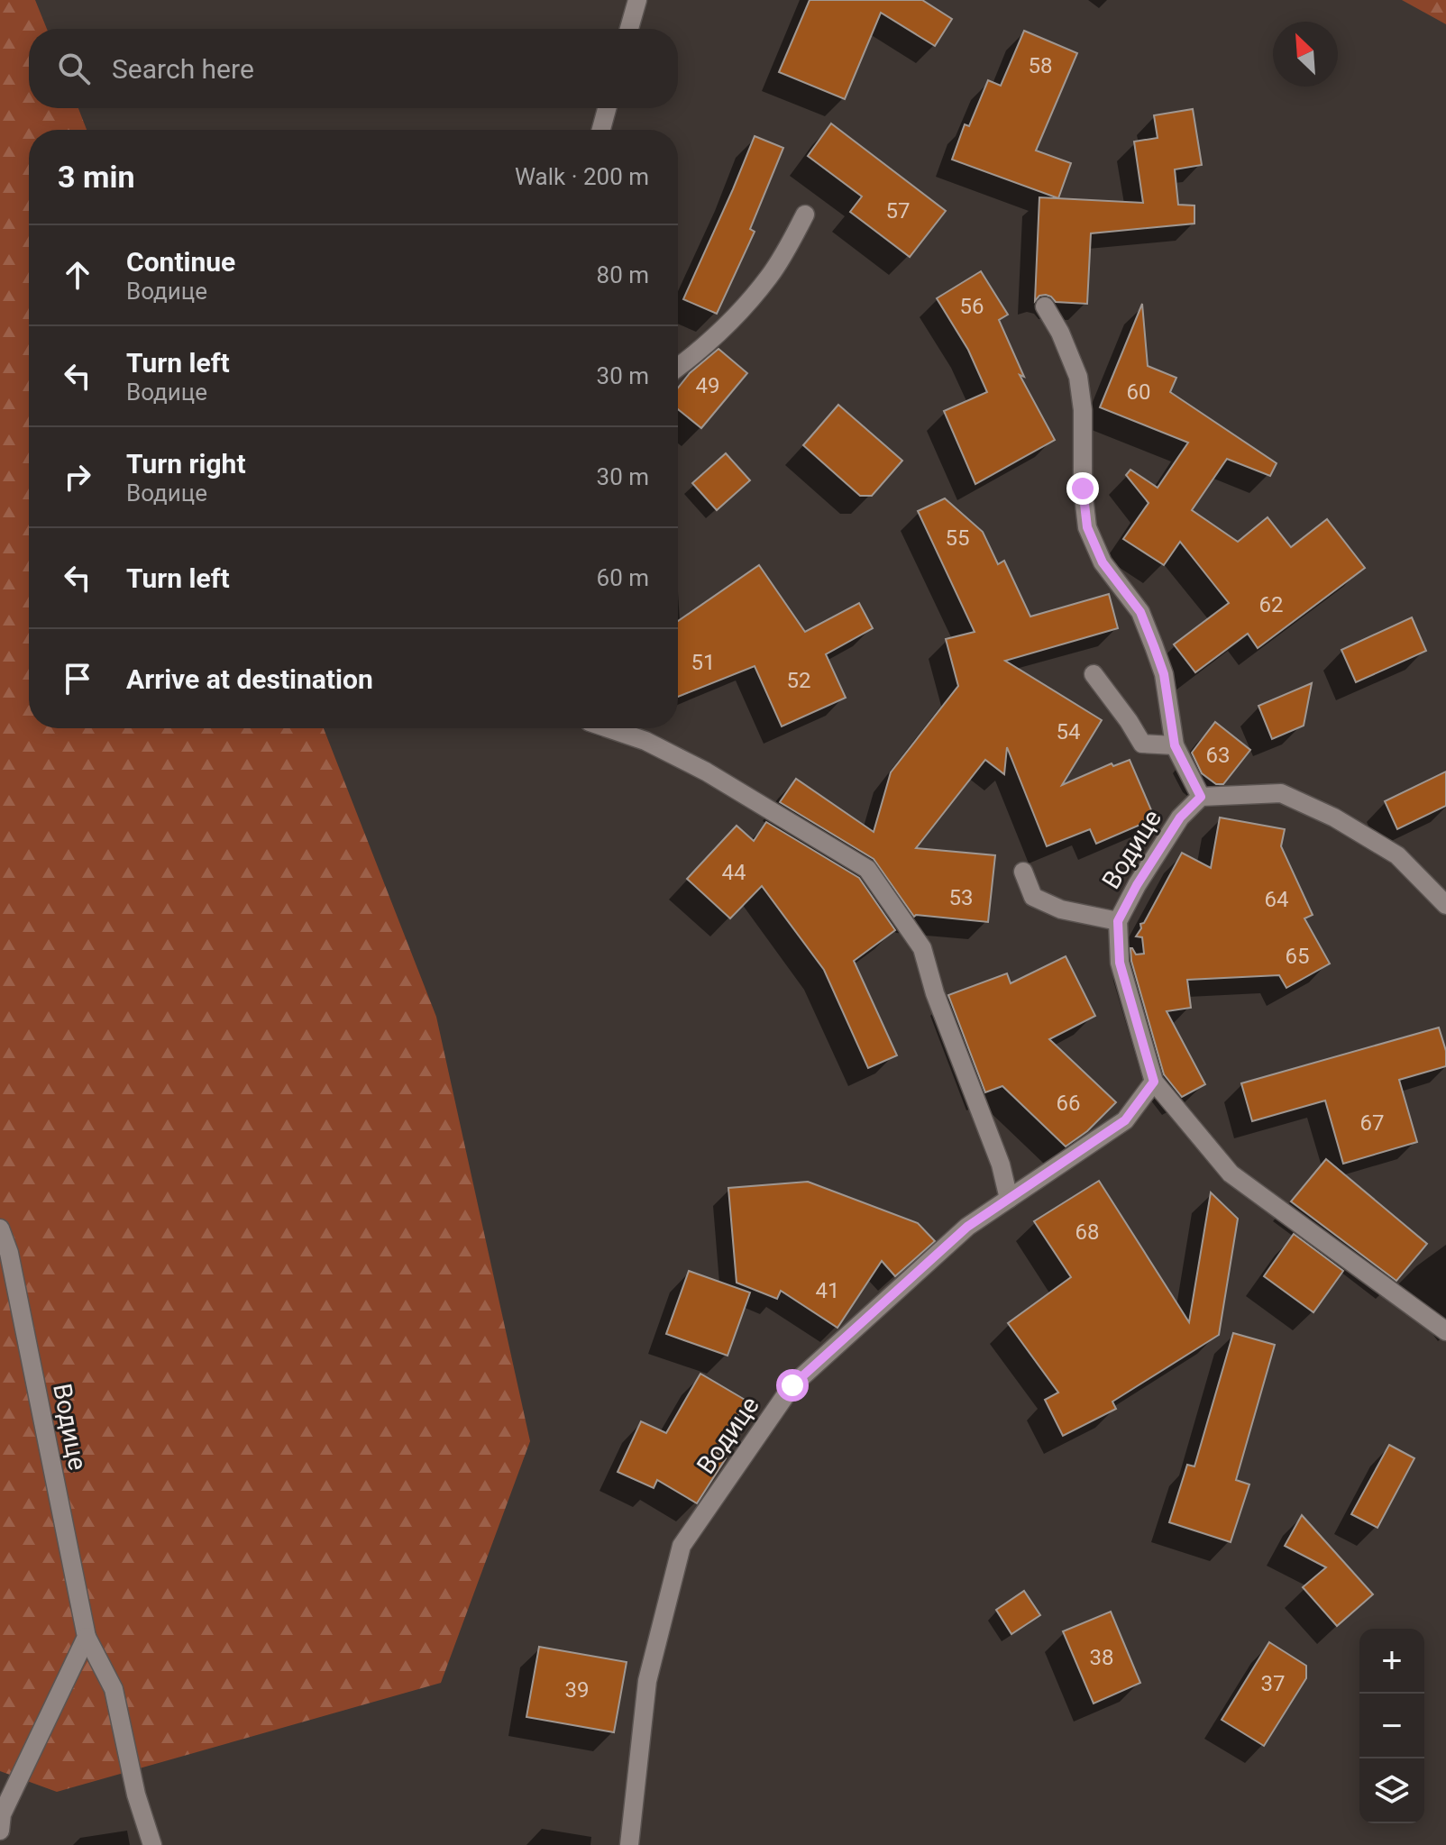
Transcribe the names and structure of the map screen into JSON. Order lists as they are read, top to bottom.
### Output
{
  "streets": {
    "street": ["Водице"]
  },
  "house_numbers": [
    "58",
    "57",
    "56",
    "49",
    "60",
    "55",
    "62",
    "51",
    "52",
    "54",
    "63",
    "44",
    "53",
    "64",
    "65",
    "66",
    "67",
    "68",
    "41",
    "38",
    "37",
    "39"
  ],
  "north": "top left",
  "page": {
    "search": "Search here",
    "heading": ["3 min", "Walk · 200 m"],
    "list": [
      ["Continue", "Водице", "80 m"],
      ["Turn left", "Водице", "30 m"],
      ["Turn right", "Водице", "30 m"],
      ["Turn left", "60 m"],
      "Arrive at destination"
    ],
    "map_buttons": ["+", "−"]
  }
}
